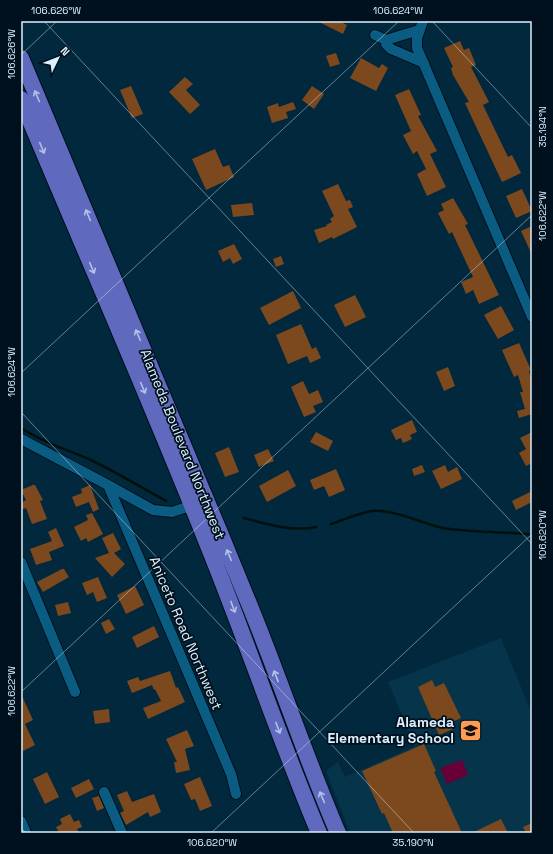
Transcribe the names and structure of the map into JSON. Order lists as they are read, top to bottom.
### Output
{
  "streets": {
    "main road": ["Alameda Boulevard Northwest"],
    "street": ["Aniceto Road Northwest"]
  },
  "places": {
    "school or university": ["Alameda Elementary School"]
  },
  "north": "top right",
  "coordinates": [
    "106.626°W",
    "106.624°W",
    "35.194°N",
    "106.622°W",
    "106.620°W",
    "35.190°N"
  ]
}
